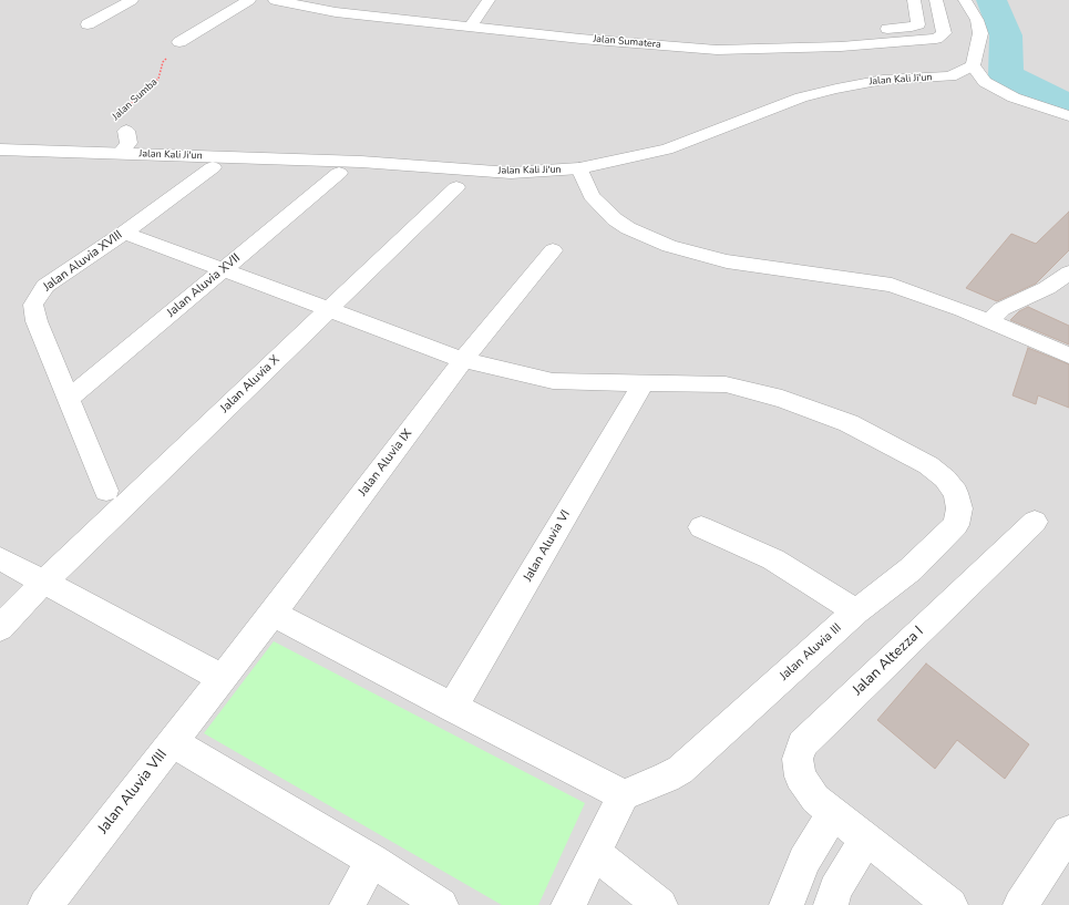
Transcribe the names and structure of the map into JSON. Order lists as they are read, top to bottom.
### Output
{
  "streets": {
    "street": [
      "Jalan Sumatera",
      "Jalan Kali Ji'un",
      "Jalan Aluvia XVIII",
      "Jalan Aluvia XVII",
      "Jalan Aluvia X",
      "Jalan Aluvia IX",
      "Jalan Aluvia VI",
      "Jalan Aluvia III",
      "Jalan Altezza I",
      "Jalan Aluvia VIII"
    ],
    "path": ["Jalan Sumba"]
  },
  "crossings": [
    ["Jalan Aluvia XVIII", "Jalan Aluvia XVII"],
    ["Jalan Aluvia XVIII", "Jalan Aluvia III"],
    ["Jalan Aluvia XVII", "Jalan Aluvia III"],
    ["Jalan Aluvia X", "Jalan Aluvia III"],
    ["Jalan Aluvia IX", "Jalan Aluvia III"],
    ["Jalan Aluvia IX", "Jalan Aluvia VIII"],
    ["Jalan Aluvia VI", "Jalan Aluvia III"]
  ]
}
